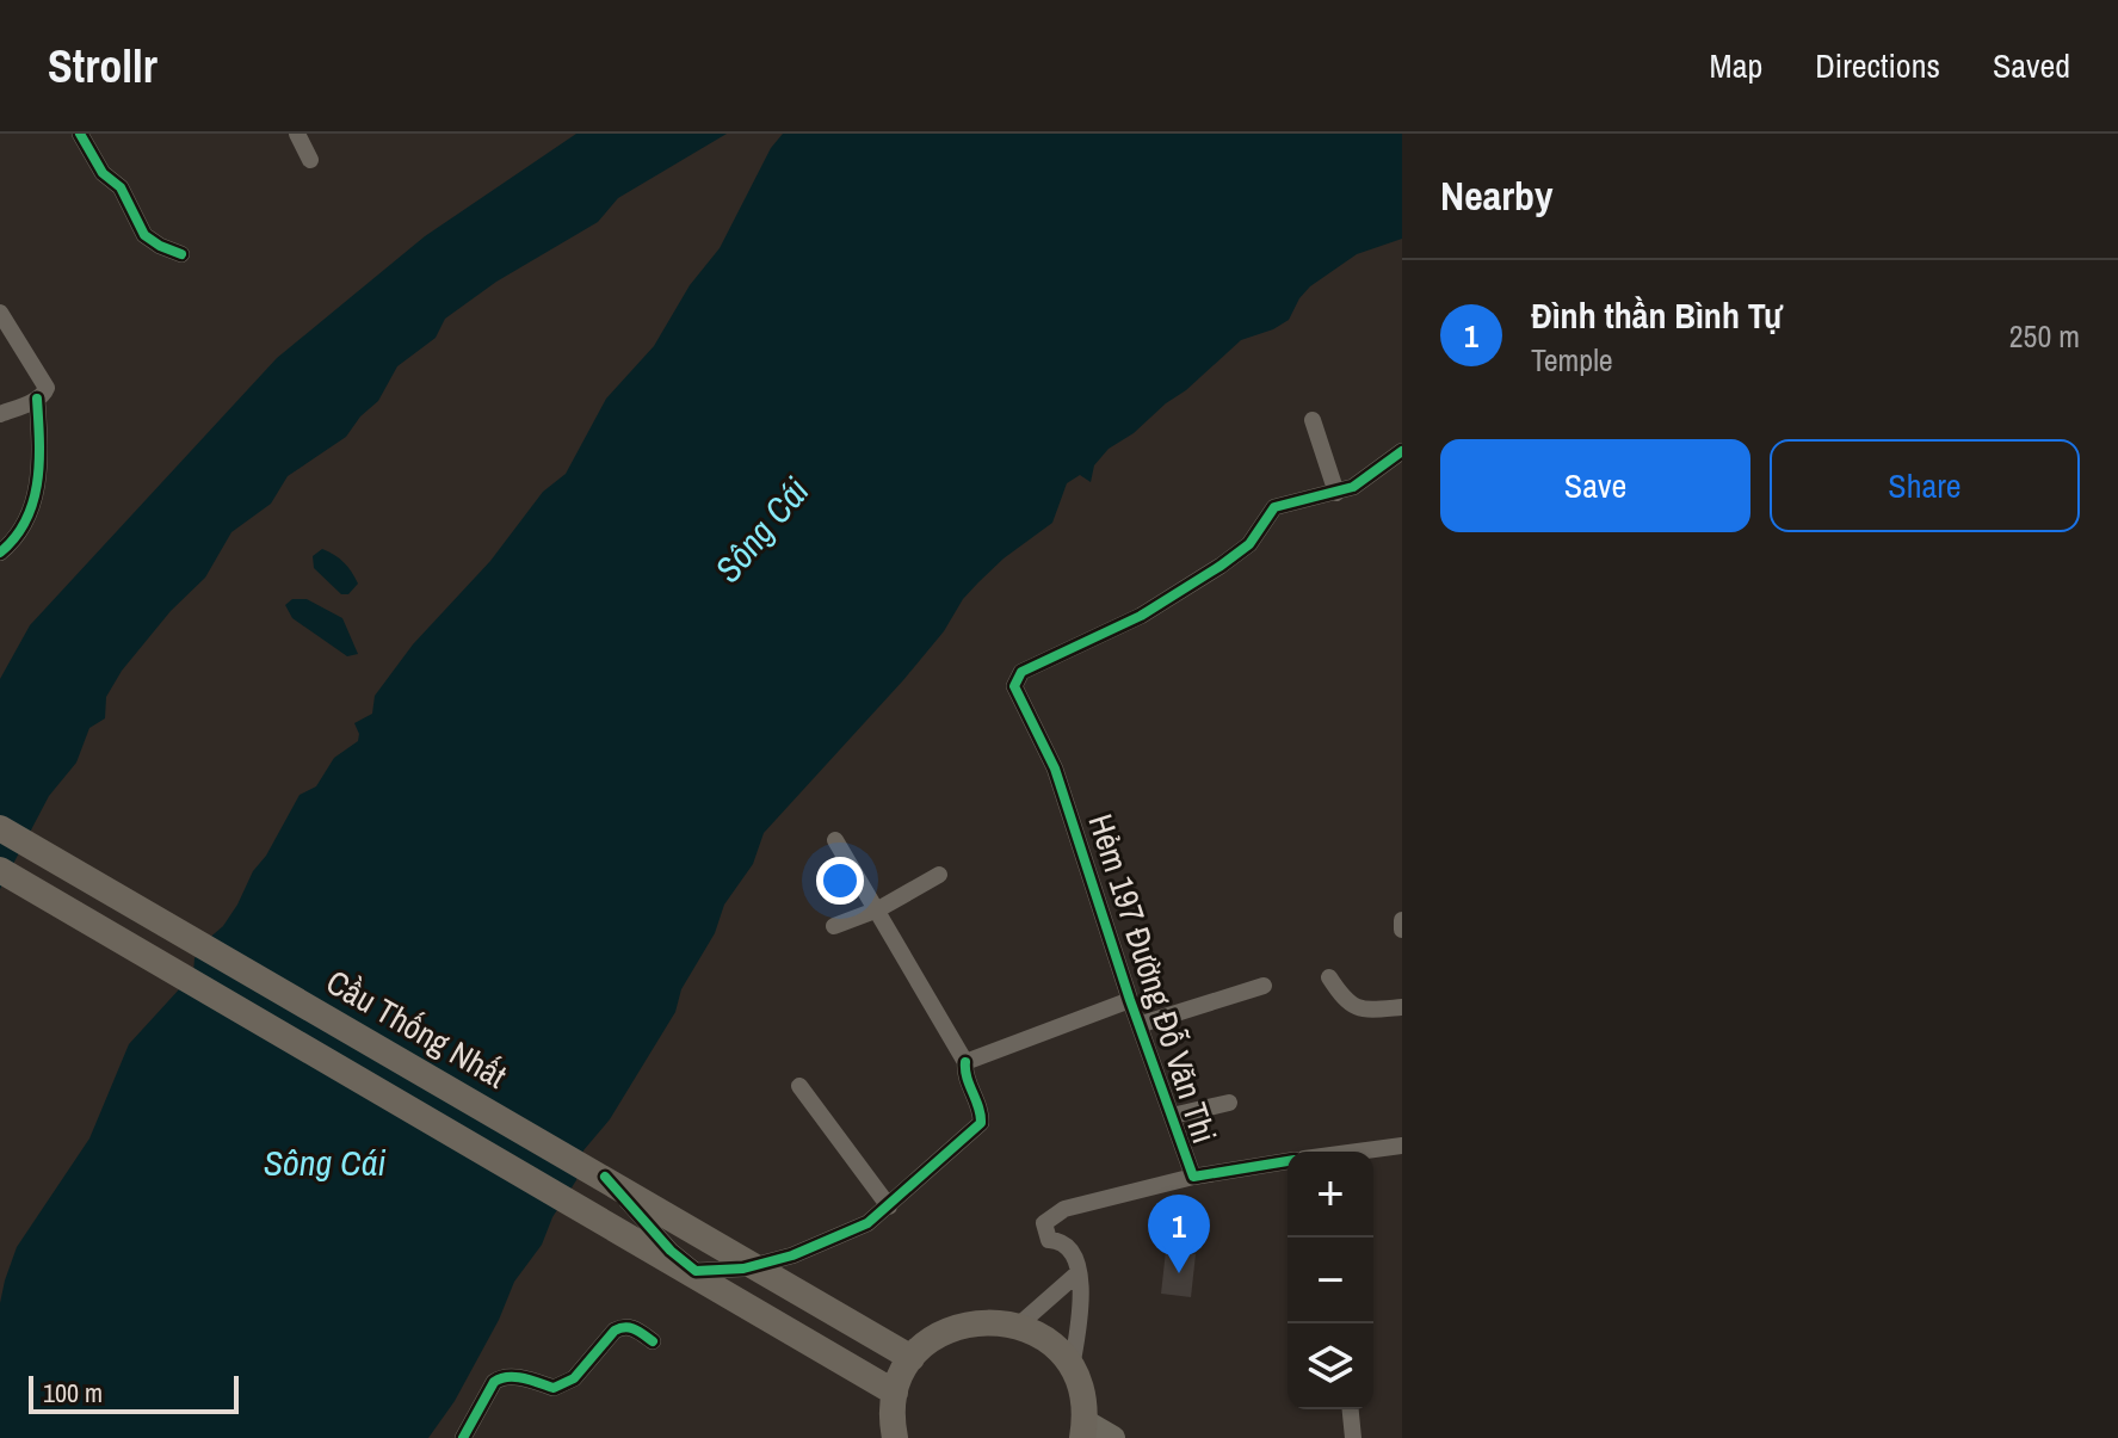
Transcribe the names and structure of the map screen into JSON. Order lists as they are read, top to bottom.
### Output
{
  "streets": {
    "main road": ["Cầu Thống Nhất"],
    "street": ["Hẻm 197 Đường Đỗ Văn Thi"]
  },
  "water": ["Sông Cái"],
  "scale_bar": "100 m",
  "page": {
    "header": "Strollr",
    "nav": ["Map", "Directions", "Saved"],
    "heading": "Nearby",
    "list": [
      {
        "mark": "1",
        "name": "Đình thần Bình Tự",
        "note": "Temple",
        "value": "250 m"
      }
    ],
    "buttons": ["Save", "Share"],
    "map_buttons": ["+", "−"],
    "pins": "1",
    "scale": "100 m"
  }
}
